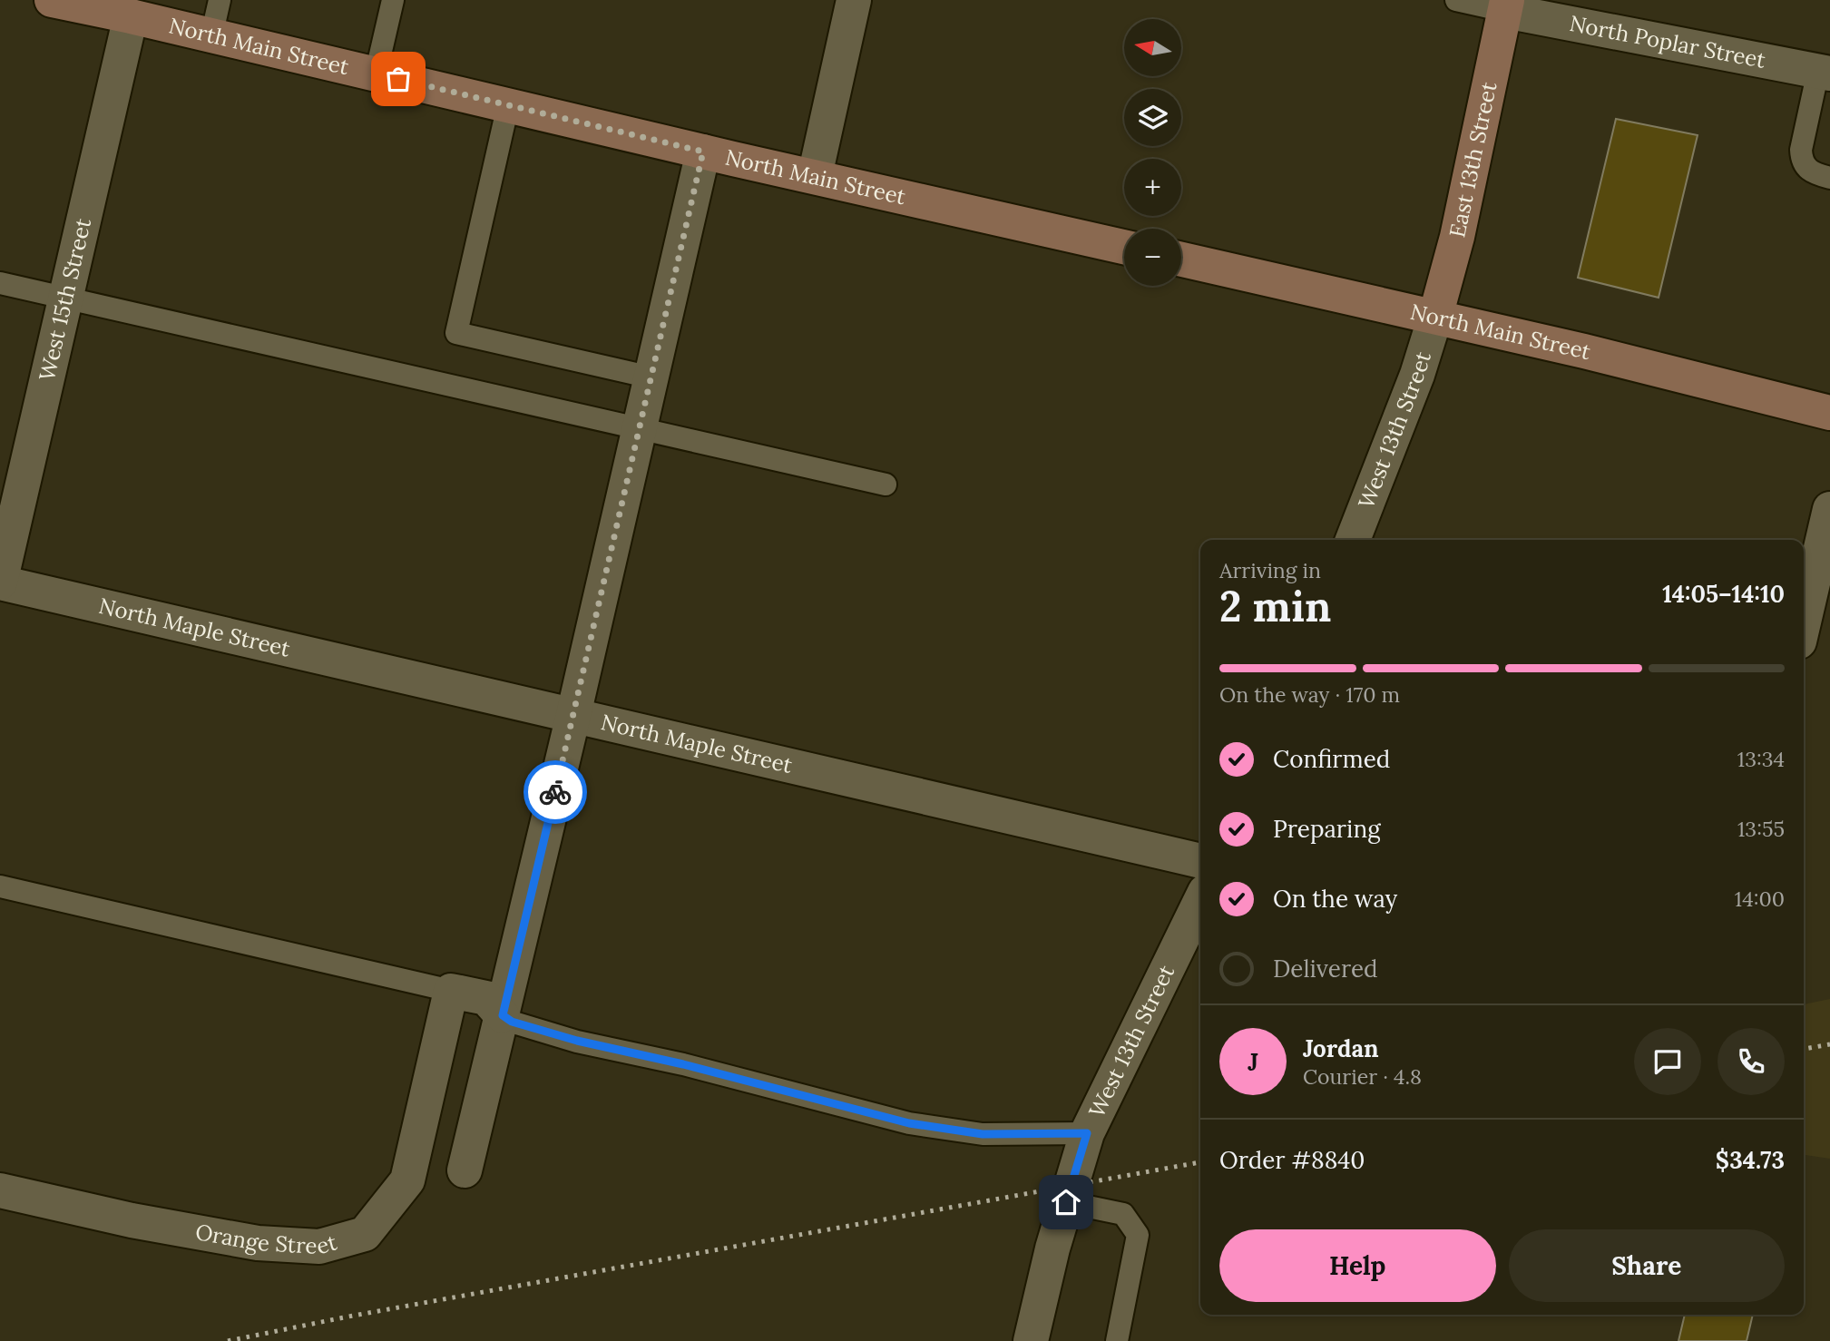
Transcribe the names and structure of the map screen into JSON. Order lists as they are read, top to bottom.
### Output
{
  "streets": {
    "main road": ["North Main Street", "East 13th Street"],
    "street": [
      "North Poplar Street",
      "West 15th Street",
      "West 13th Street",
      "North Maple Street",
      "Orange Street"
    ]
  },
  "crossings": [
    ["North Poplar Street", "East 13th Street"],
    ["North Main Street", "East 13th Street"],
    ["North Main Street", "West 15th Street"],
    ["North Main Street", "West 13th Street"],
    ["East 13th Street", "West 13th Street"],
    ["West 15th Street", "North Maple Street"]
  ],
  "north": "left",
  "page": {
    "map_buttons": ["+", "−"],
    "heading": ["2 min", "Arriving in", "14:05–14:10"],
    "panel": [
      "Jordan",
      "Courier · 4.8",
      "Order #8840",
      "$34.73"
    ],
    "bar": "On the way · 170 m",
    "list": [
      ["Confirmed", "13:34"],
      ["Preparing", "13:55"],
      ["On the way", "14:00"],
      "Delivered"
    ],
    "round": "J",
    "buttons": ["Help", "Share"]
  }
}
